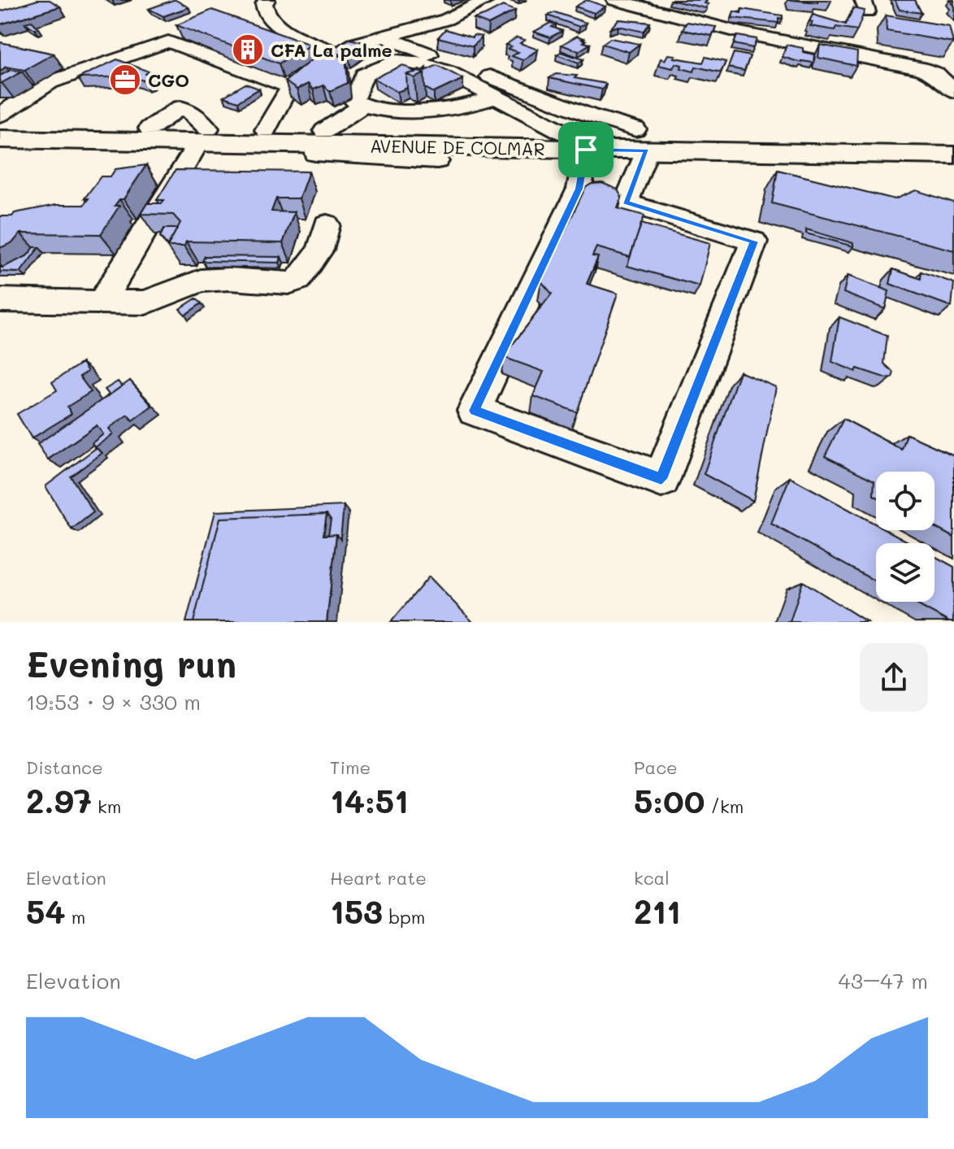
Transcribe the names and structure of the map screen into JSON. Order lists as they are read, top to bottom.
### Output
{
  "streets": {
    "main road": ["AVENUE DE COLMAR"]
  },
  "places": {
    "building": ["CFA La palme"],
    "office": ["CGO"]
  },
  "page": {
    "heading": ["Evening run", "19:53 · 9 × 330 m"],
    "stats": [
      ["Distance", "2.97 km"],
      ["Time", "14:51"],
      ["Pace", "5:00 /km"],
      ["Elevation", "54 m"],
      ["Heart rate", "153 bpm"],
      ["kcal", "211"]
    ],
    "chart": ["Elevation", "43–47 m"]
  }
}
